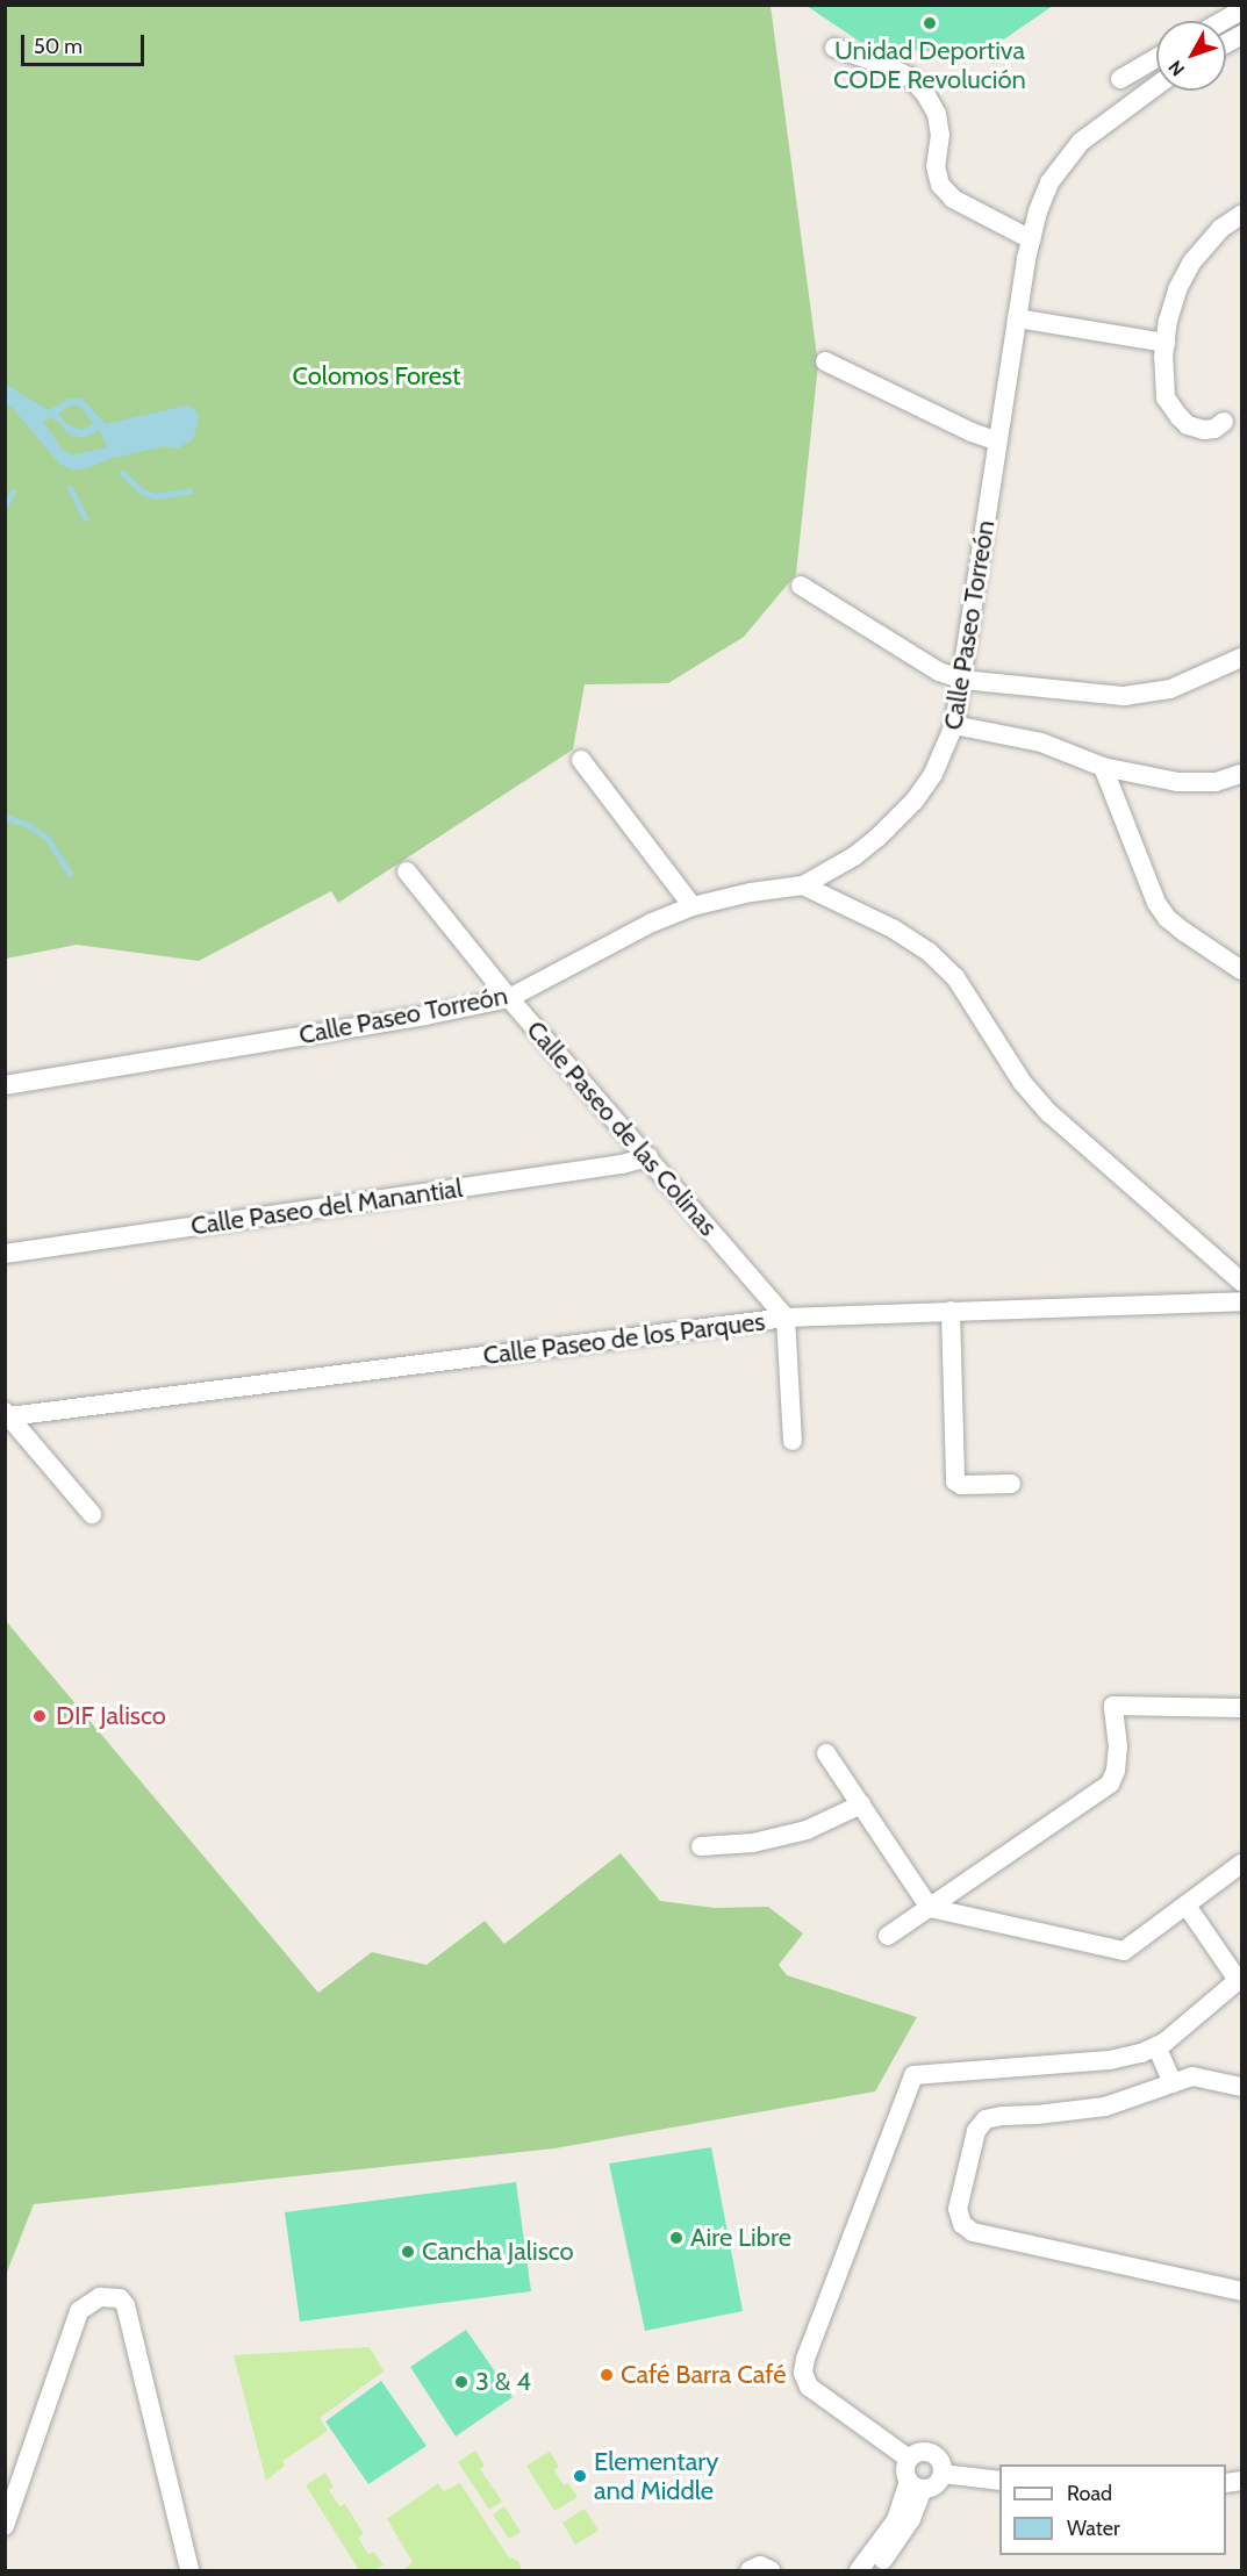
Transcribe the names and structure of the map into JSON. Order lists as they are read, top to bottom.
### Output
{
  "streets": {
    "street": [
      "Calle Paseo Torreón",
      "Calle Paseo de las Colinas",
      "Calle Paseo del Manantial",
      "Calle Paseo de los Parques"
    ]
  },
  "crossings": [
    ["Calle Paseo Torreón", "Calle Paseo de las Colinas"],
    ["Calle Paseo de las Colinas", "Calle Paseo del Manantial"],
    ["Calle Paseo de las Colinas", "Calle Paseo de los Parques"]
  ],
  "parks": ["Colomos Forest"],
  "places": [
    "Unidad Deportiva CODE Revolución",
    "DIF Jalisco",
    "Aire Libre",
    "Cancha Jalisco",
    "Café Barra Café",
    "3 & 4",
    "Elementary and Middle"
  ],
  "legend": ["Road", "Water"],
  "scale_bar": "50 m",
  "north": "bottom left"
}
